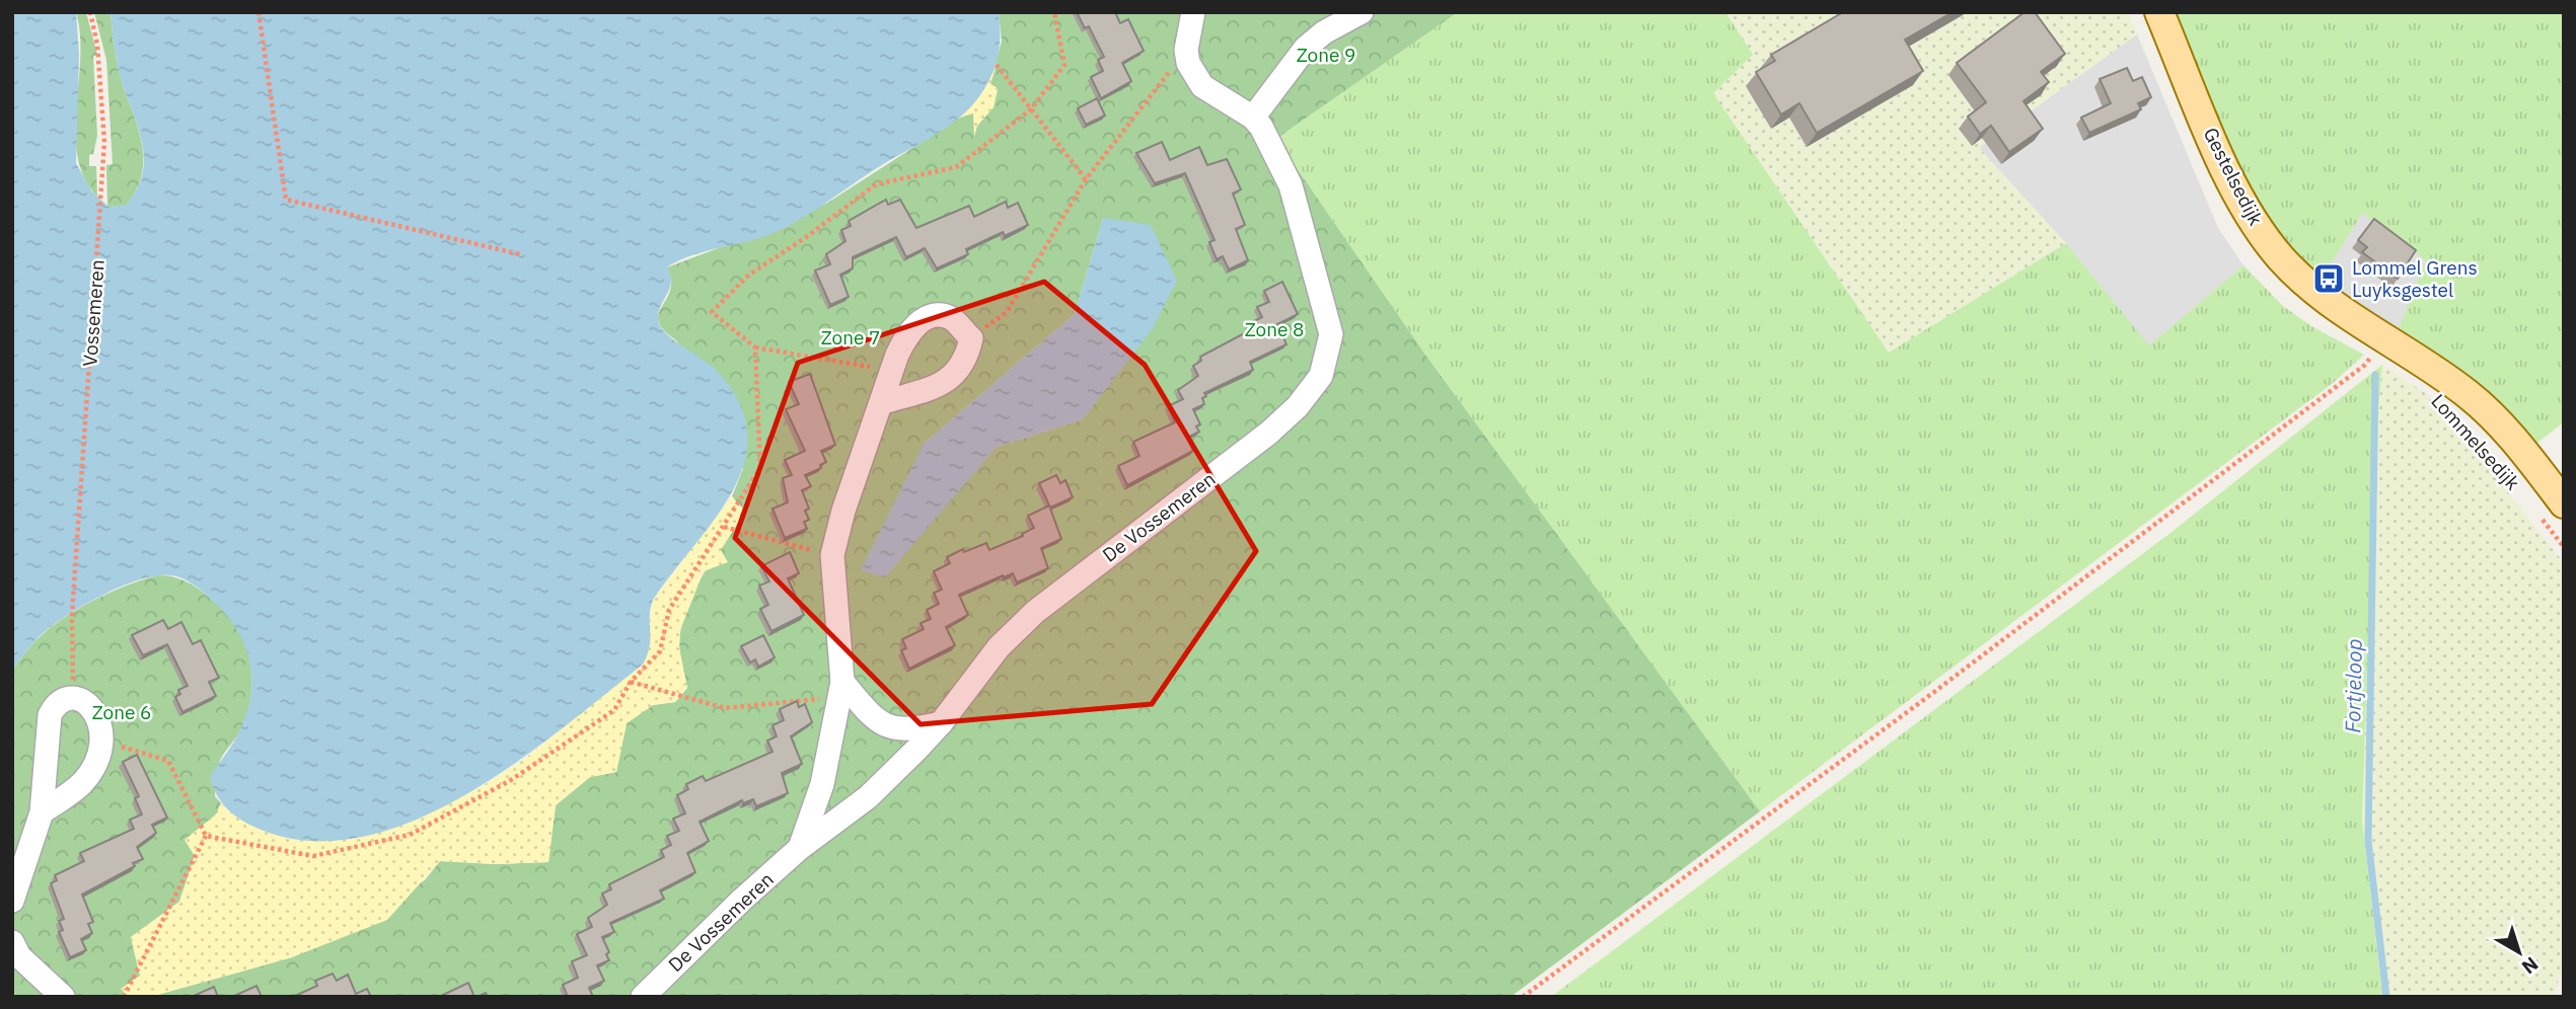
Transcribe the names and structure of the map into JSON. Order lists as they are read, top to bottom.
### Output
{
  "streets": {
    "main road": ["Gestelsedijk", "Lommelsedijk"],
    "lane": ["De Vossemeren"],
    "path": ["Vossemeren"]
  },
  "crossings": [
    ["Gestelsedijk", "Lommelsedijk"]
  ],
  "water": ["Fortjeloop"],
  "parks": [
    "Zone 9",
    "Zone 8",
    "Zone 7",
    "Zone 6"
  ],
  "places": {
    "bus stop": ["Lommel Grens Luyksgestel"]
  },
  "north": "bottom right"
}
